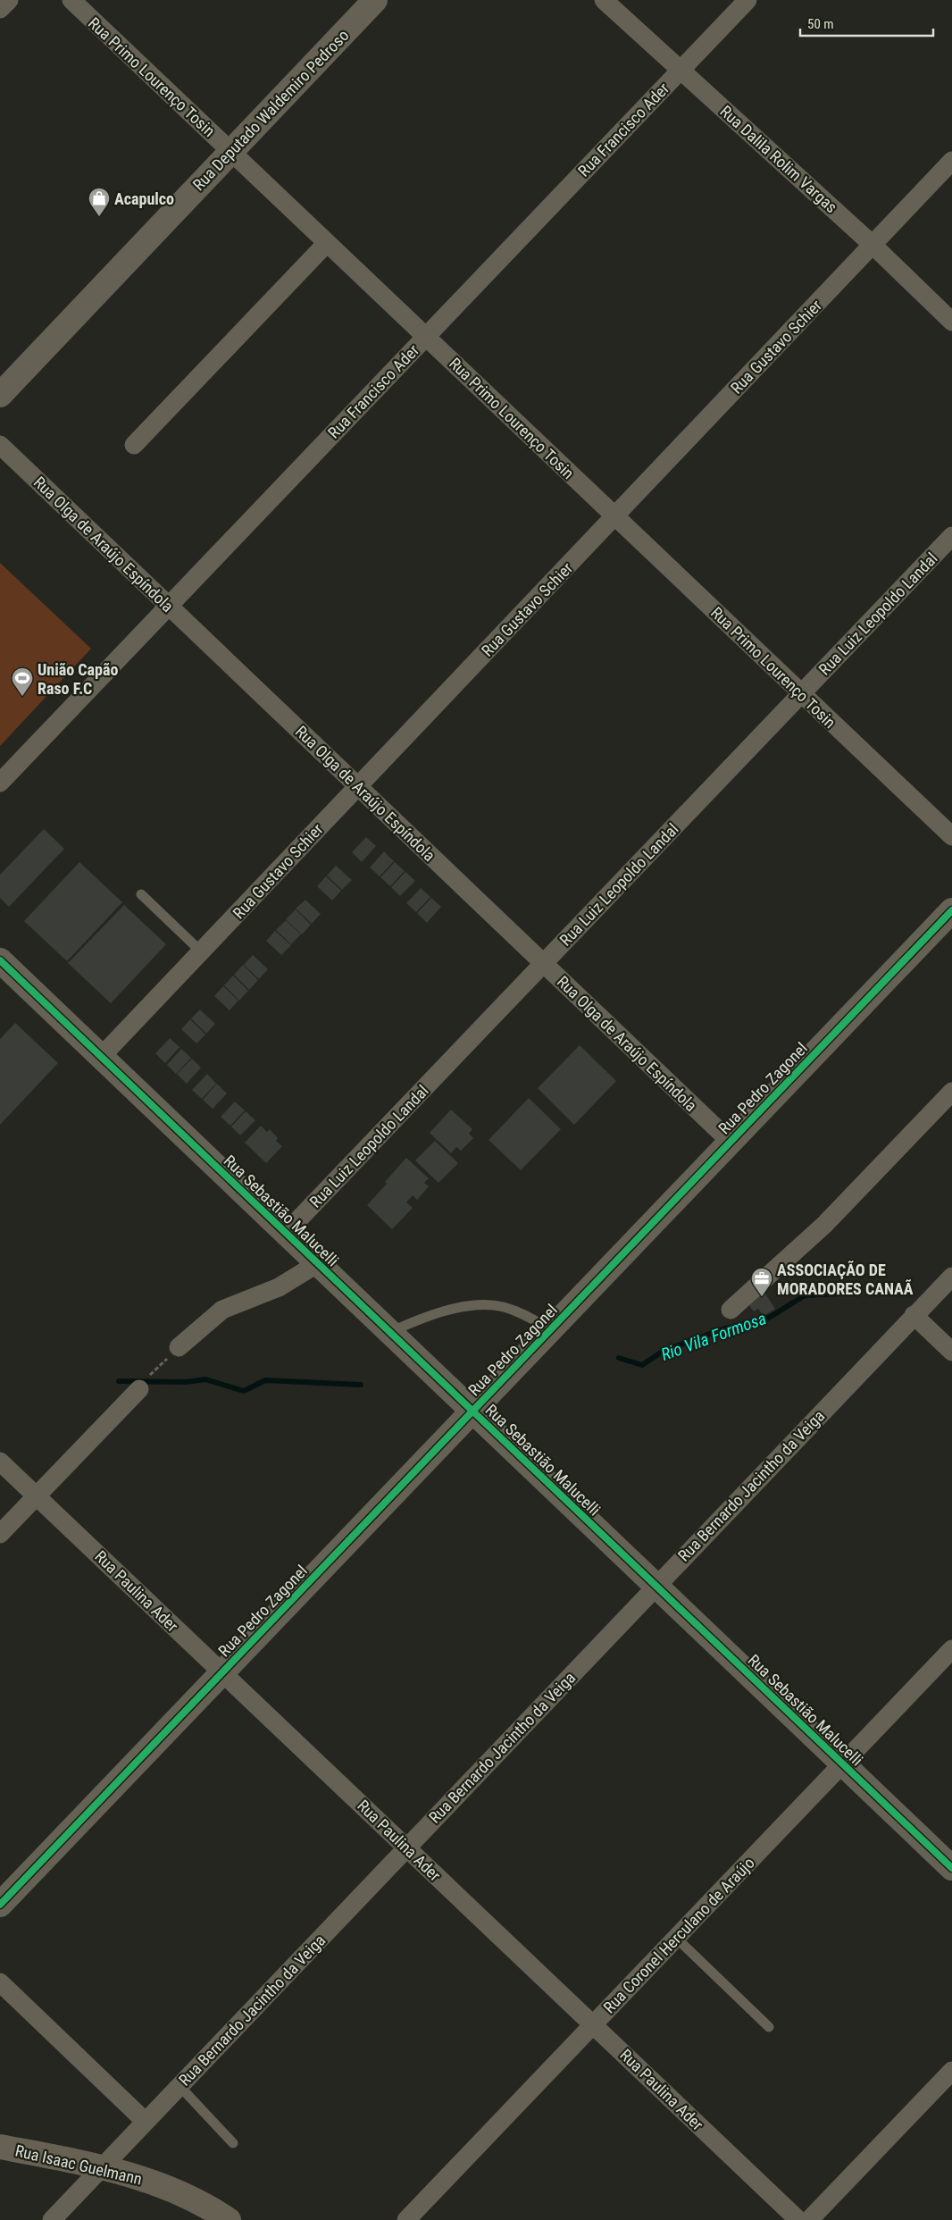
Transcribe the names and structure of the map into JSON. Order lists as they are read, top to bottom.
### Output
{
  "streets": {
    "main road": ["Rua Isaac Guelmann"],
    "street": [
      "Rua Primo Lourenço Tosin",
      "Rua Deputado Waldemiro Pedroso",
      "Rua Francisco Ader",
      "Rua Dalila Rolim Vargas",
      "Rua Gustavo Schier",
      "Rua Olga de Araújo Espíndola",
      "Rua Luiz Leopoldo Landal",
      "Rua Pedro Zagonel",
      "Rua Sebastião Malucelli",
      "Rua Bernardo Jacintho da Veiga",
      "Rua Paulina Ader",
      "Rua Coronel Herculano de Araújo"
    ]
  },
  "crossings": [
    ["Rua Primo Lourenço Tosin", "Rua Deputado Waldemiro Pedroso"],
    ["Rua Primo Lourenço Tosin", "Rua Francisco Ader"],
    ["Rua Primo Lourenço Tosin", "Rua Gustavo Schier"],
    ["Rua Primo Lourenço Tosin", "Rua Luiz Leopoldo Landal"],
    ["Rua Francisco Ader", "Rua Dalila Rolim Vargas"],
    ["Rua Francisco Ader", "Rua Olga de Araújo Espíndola"],
    ["Rua Dalila Rolim Vargas", "Rua Gustavo Schier"],
    ["Rua Gustavo Schier", "Rua Olga de Araújo Espíndola"],
    ["Rua Gustavo Schier", "Rua Sebastião Malucelli"],
    ["Rua Olga de Araújo Espíndola", "Rua Luiz Leopoldo Landal"],
    ["Rua Olga de Araújo Espíndola", "Rua Pedro Zagonel"],
    ["Rua Luiz Leopoldo Landal", "Rua Sebastião Malucelli"],
    ["Rua Pedro Zagonel", "Rua Sebastião Malucelli"],
    ["Rua Pedro Zagonel", "Rua Paulina Ader"],
    ["Rua Sebastião Malucelli", "Rua Bernardo Jacintho da Veiga"],
    ["Rua Sebastião Malucelli", "Rua Coronel Herculano de Araújo"],
    ["Rua Bernardo Jacintho da Veiga", "Rua Paulina Ader"],
    ["Rua Bernardo Jacintho da Veiga", "Rua Isaac Guelmann"],
    ["Rua Paulina Ader", "Rua Coronel Herculano de Araújo"]
  ],
  "water": ["Rio Vila Formosa"],
  "places": {
    "shop": ["Acapulco"],
    "sports": ["União Capão Raso F.C"],
    "office": ["ASSOCIAÇÃO DE MORADORES CANAÃ"]
  },
  "scale_bar": "50 m"
}
